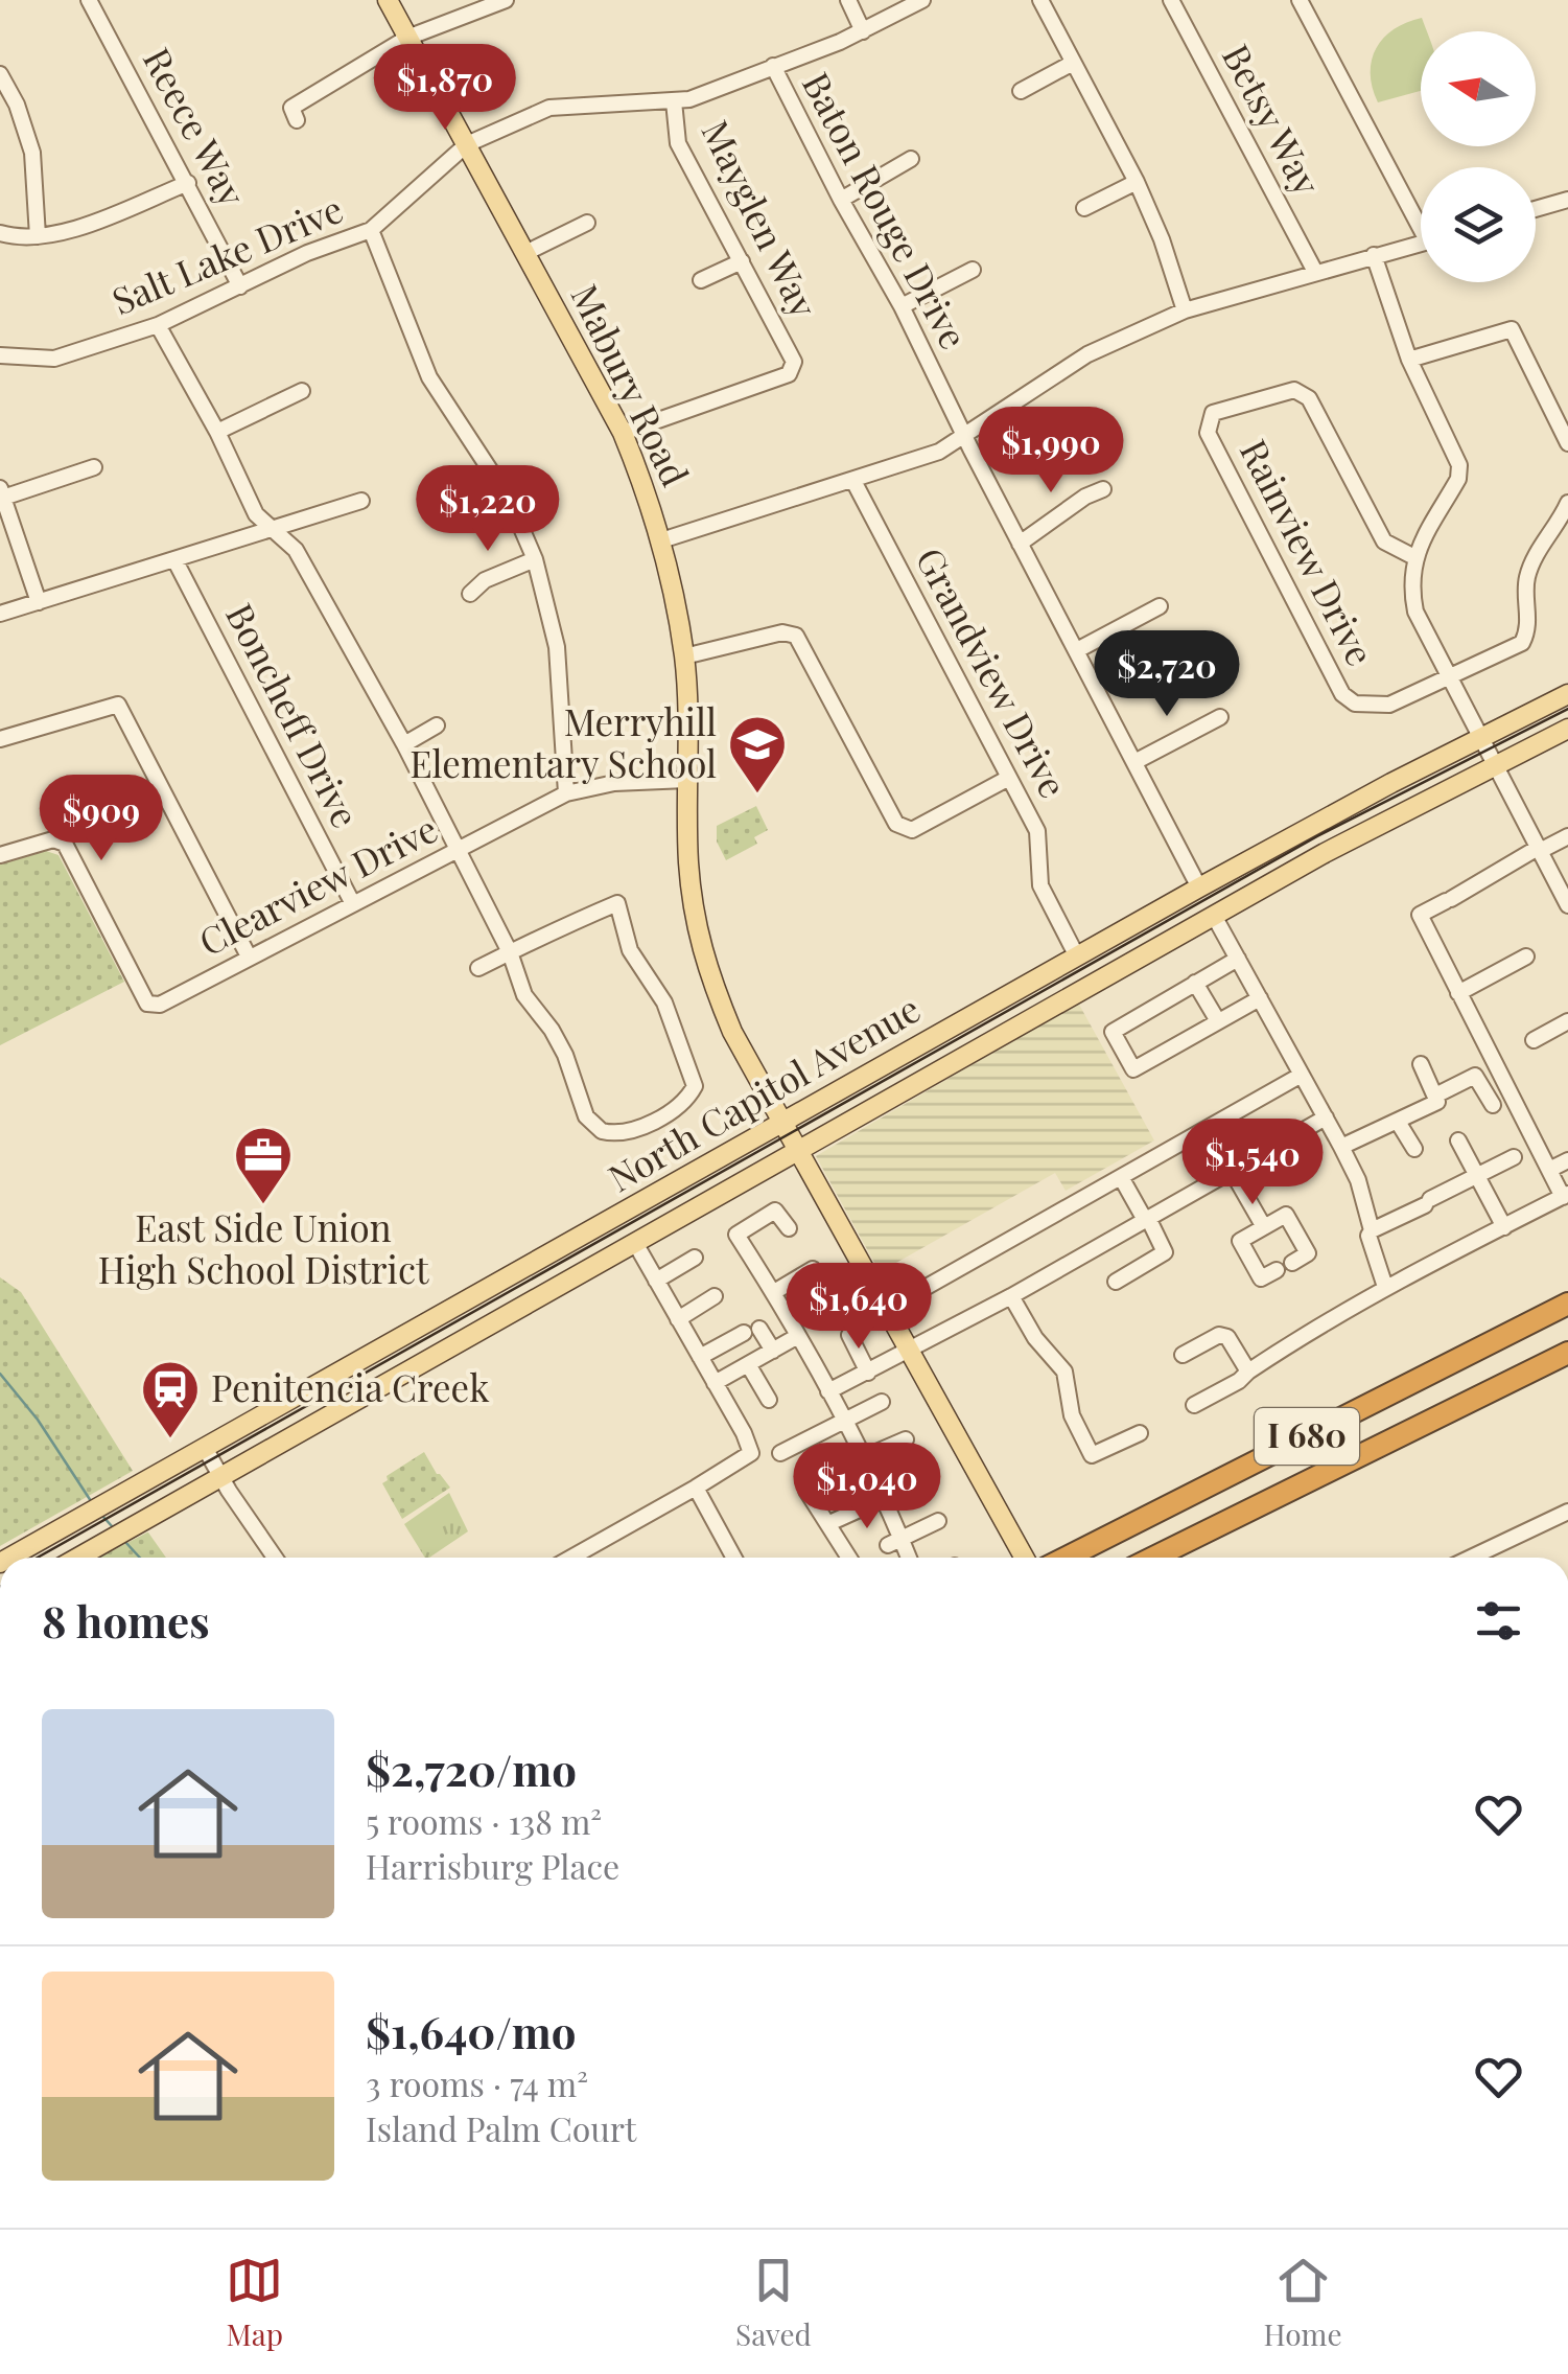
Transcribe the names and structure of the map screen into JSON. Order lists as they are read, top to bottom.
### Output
{
  "streets": {
    "highway": ["I 680"],
    "main road": ["Mabury Road", "North Capitol Avenue"],
    "street": [
      "Betsy Way",
      "Reece Way",
      "Baton Rouge Drive",
      "Mayglen Way",
      "Salt Lake Drive",
      "Rainview Drive",
      "Grandview Drive",
      "Boncheff Drive",
      "Clearview Drive"
    ]
  },
  "crossings": [
    ["Reece Way", "Salt Lake Drive"],
    ["Baton Rouge Drive", "Salt Lake Drive"],
    ["Baton Rouge Drive", "North Capitol Avenue"],
    ["Mayglen Way", "Salt Lake Drive"],
    ["Mayglen Way", "Mabury Road"],
    ["Salt Lake Drive", "Mabury Road"],
    ["Mabury Road", "Clearview Drive"],
    ["Mabury Road", "North Capitol Avenue"],
    ["Grandview Drive", "North Capitol Avenue"],
    ["Boncheff Drive", "Clearview Drive"]
  ],
  "places": {
    "school or university": ["Merryhill Elementary School"],
    "office": ["East Side Union High School District"],
    "station": ["Penitencia Creek"]
  },
  "north": "left",
  "page": {
    "price": [
      "$1,870",
      "$1,990",
      "$1,220",
      "$2,720",
      "$909",
      "$1,540",
      "$1,640",
      "$1,040"
    ],
    "heading": "8 homes",
    "list": [
      {
        "name": "$2,720/mo",
        "note": "5 rooms · 138 m² · Harrisburg Place"
      },
      {
        "name": "$1,640/mo",
        "note": "3 rooms · 74 m² · Island Palm Court"
      }
    ],
    "tabs": ["Map", "Saved", "Home"]
  }
}
